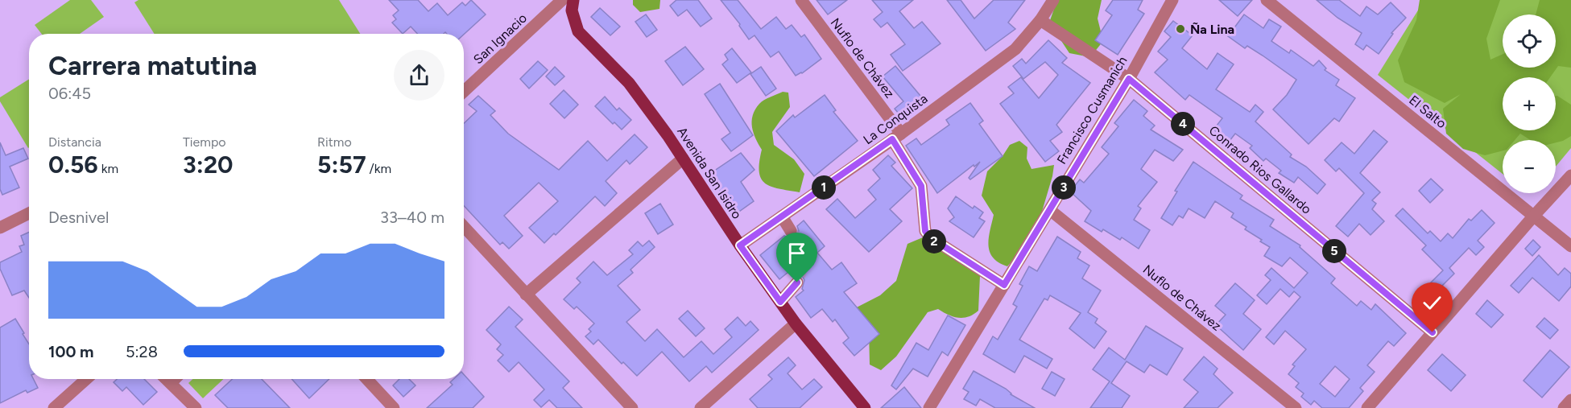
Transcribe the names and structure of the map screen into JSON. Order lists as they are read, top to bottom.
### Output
{
  "streets": {
    "main road": ["Avenida San Isidro"],
    "street": [
      "San Ignacio",
      "Nuflo de Chávez",
      "Francisco Cusmanich",
      "El Salto",
      "La Conquista",
      "Conrado Rios Gallardo"
    ]
  },
  "crossings": [
    ["Nuflo de Chávez", "Francisco Cusmanich"],
    ["Nuflo de Chávez", "La Conquista"],
    ["Francisco Cusmanich", "Conrado Rios Gallardo"],
    ["La Conquista", "Conrado Rios Gallardo"],
    ["La Conquista", "Avenida San Isidro"]
  ],
  "places": ["Ña Lina"],
  "page": {
    "map_buttons": ["+", "−"],
    "heading": ["Carrera matutina", "06:45"],
    "pins": [
      "4",
      "1",
      "3",
      "2",
      "5"
    ],
    "stats": [
      ["Distancia", "0.56 km"],
      ["Tiempo", "3:20"],
      ["Ritmo", "5:57 /km"]
    ],
    "chart": ["Desnivel", "33–40 m"],
    "list": [
      {
        "name": "100 m",
        "note": "5:28"
      }
    ]
  }
}
